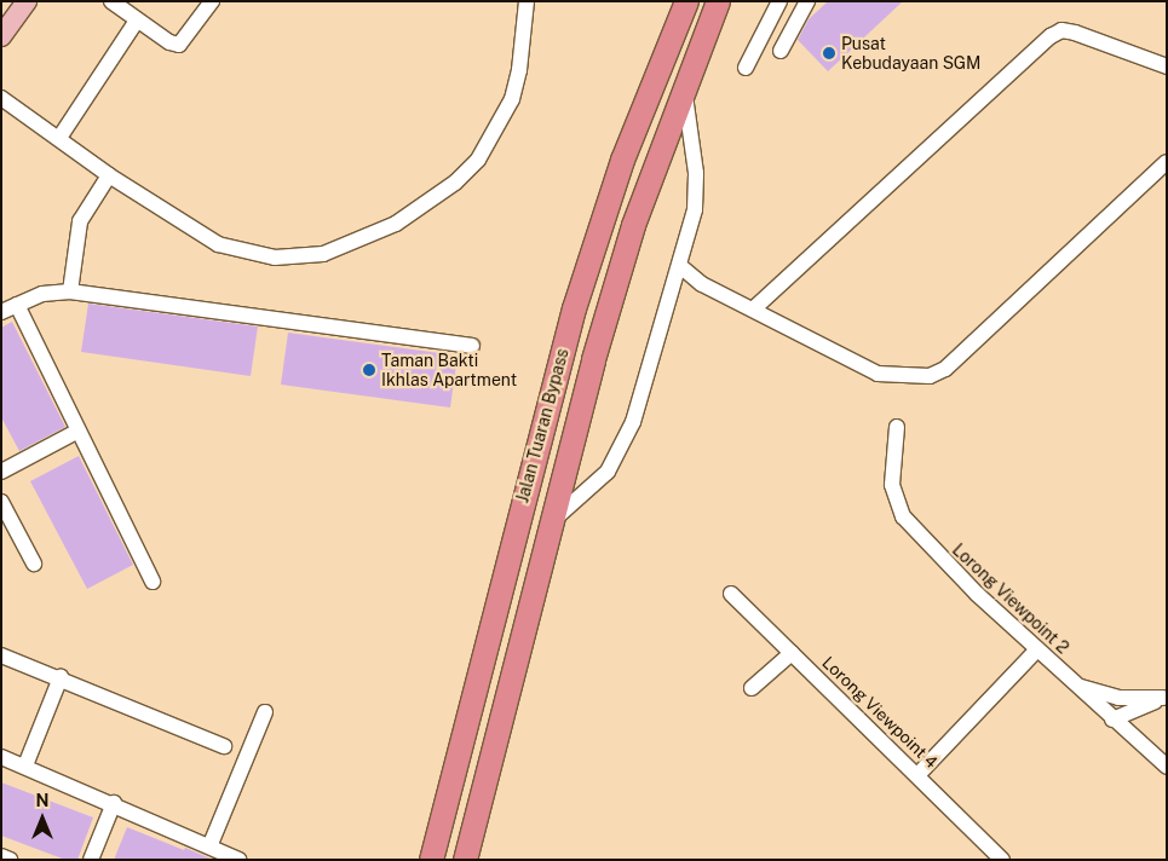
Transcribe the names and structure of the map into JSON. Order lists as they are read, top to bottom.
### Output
{
  "streets": {
    "highway": ["Jalan Tuaran Bypass"],
    "street": ["Lorong Viewpoint 2", "Lorong Viewpoint 4"]
  },
  "places": ["Pusat Kebudayaan SGM", "Taman Bakti Ikhlas Apartment"],
  "north": "top"
}
